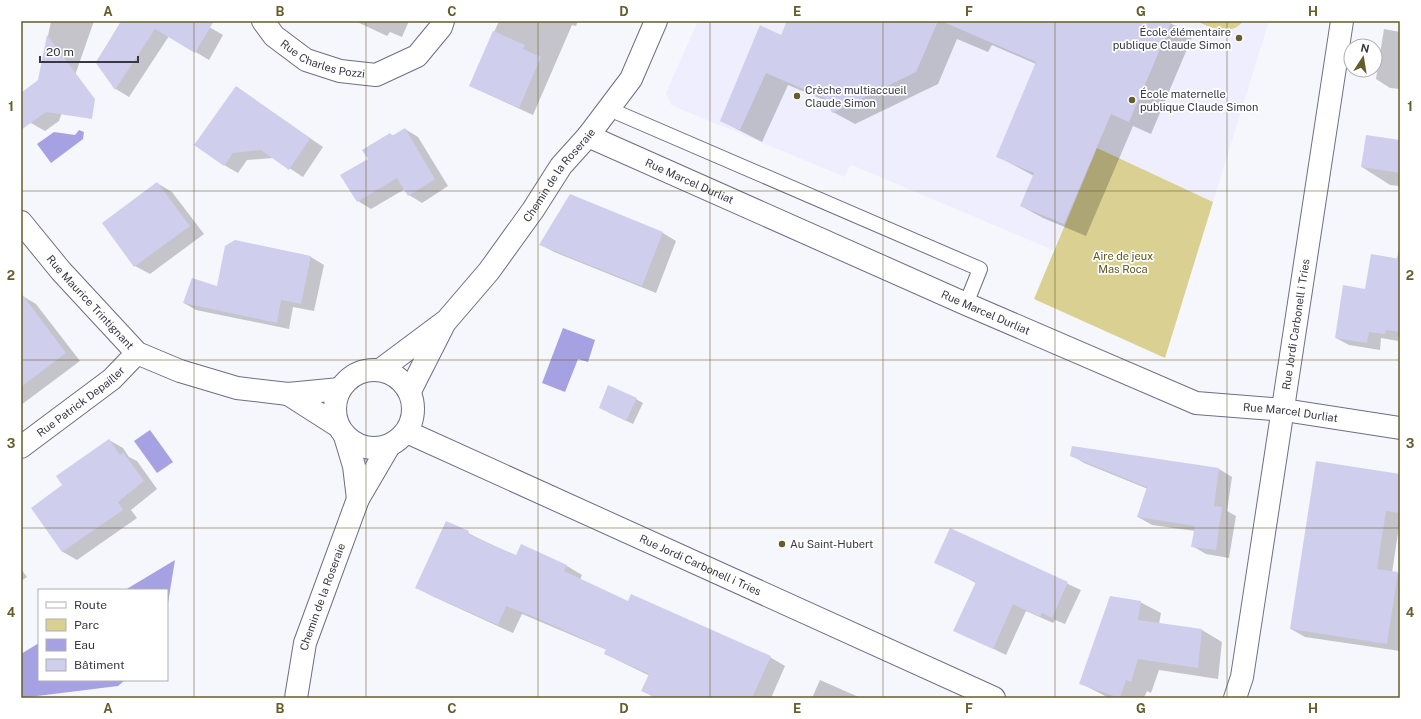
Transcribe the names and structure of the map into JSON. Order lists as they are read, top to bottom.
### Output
{
  "streets": {
    "street": [
      "Rue Charles Pozzi",
      "Chemin de la Roseraie",
      "Rue Marcel Durliat",
      "Rue Maurice Trintignant",
      "Rue Jordi Carbonell i Tries",
      "Rue Patrick Depailler"
    ]
  },
  "crossings": [
    ["Chemin de la Roseraie", "Rue Marcel Durliat"],
    ["Chemin de la Roseraie", "Rue Maurice Trintignant"],
    ["Chemin de la Roseraie", "Rue Jordi Carbonell i Tries"],
    ["Rue Marcel Durliat", "Rue Jordi Carbonell i Tries"],
    ["Rue Maurice Trintignant", "Rue Jordi Carbonell i Tries"],
    ["Rue Maurice Trintignant", "Rue Patrick Depailler"]
  ],
  "parks": ["Aire de jeux Mas Roca"],
  "places": [
    "École élémentaire publique Claude Simon",
    "Crèche multiaccueil Claude Simon",
    "École maternelle publique Claude Simon",
    "Au Saint-Hubert"
  ],
  "legend": [
    "Route",
    "Parc",
    "Eau",
    "Bâtiment"
  ],
  "scale_bar": "20 m",
  "north": "top",
  "grid": {
    "columns": [
      "A",
      "B",
      "C",
      "D",
      "E",
      "F",
      "G",
      "H"
    ],
    "rows": [
      "1",
      "2",
      "3",
      "4"
    ]
  }
}
